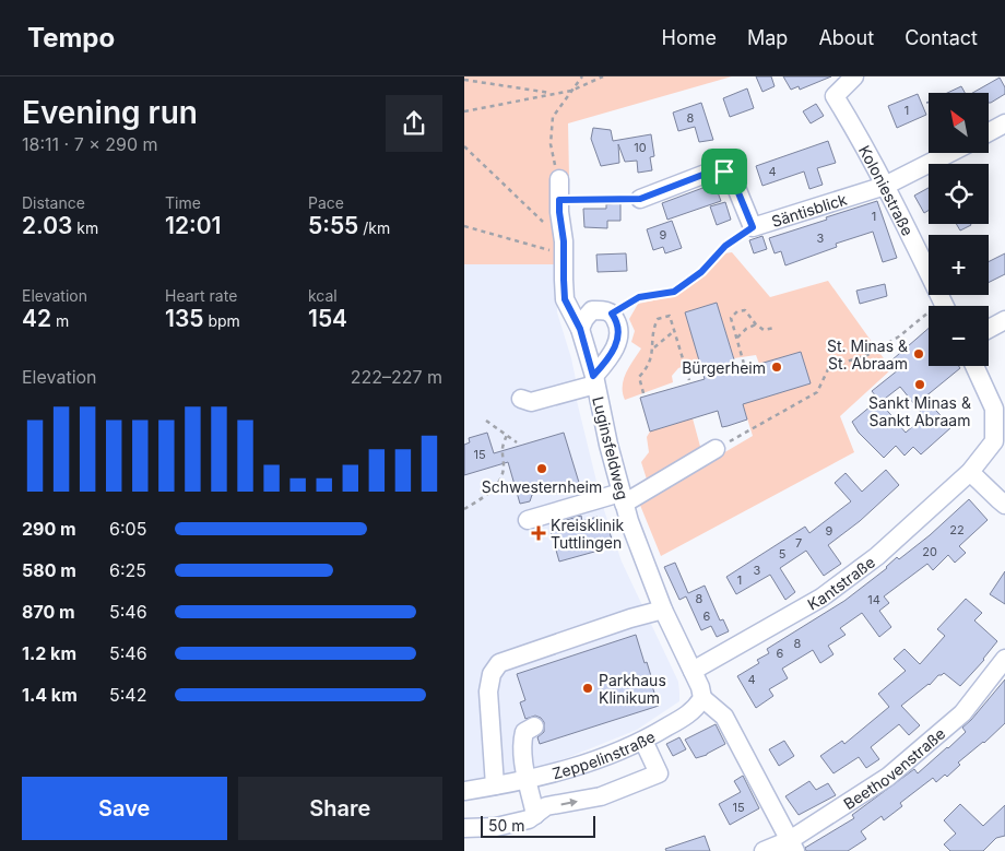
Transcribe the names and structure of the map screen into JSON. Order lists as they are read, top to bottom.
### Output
{
  "streets": {
    "street": [
      "Koloniestraße",
      "Säntisblick",
      "Luginsfeldweg",
      "Kantstraße",
      "Zeppelinstraße",
      "Beethovenstraße"
    ]
  },
  "crossings": [
    ["Koloniestraße", "Säntisblick"],
    ["Luginsfeldweg", "Kantstraße"]
  ],
  "places": {
    "other": [
      "St. Minas & St. Abraam",
      "Bürgerheim",
      "Sankt Minas & Sankt Abraam",
      "Schwesternheim",
      "Parkhaus Klinikum"
    ],
    "health": ["Kreisklinik Tuttlingen"]
  },
  "house_numbers": [
    "1",
    "8",
    "10",
    "4",
    "1",
    "9",
    "3",
    "15",
    "22",
    "9",
    "7",
    "20",
    "5",
    "3",
    "1",
    "8",
    "14",
    "6",
    "8",
    "6",
    "4",
    "15"
  ],
  "scale_bar": "50 m",
  "north": "top left",
  "page": {
    "header": "Tempo",
    "nav": [
      "Home",
      "Map",
      "About",
      "Contact"
    ],
    "heading": ["Evening run", "18:11 · 7 × 290 m"],
    "map_buttons": ["+", "−"],
    "stats": [
      ["Distance", "2.03 km"],
      ["Time", "12:01"],
      ["Pace", "5:55 /km"],
      ["Elevation", "42 m"],
      ["Heart rate", "135 bpm"],
      ["kcal", "154"]
    ],
    "chart": ["Elevation", "222–227 m"],
    "list": [
      {
        "name": "290 m",
        "note": "6:05"
      },
      {
        "name": "580 m",
        "note": "6:25"
      },
      {
        "name": "870 m",
        "note": "5:46"
      },
      {
        "name": "1.2 km",
        "note": "5:46"
      },
      {
        "name": "1.4 km",
        "note": "5:42"
      }
    ],
    "buttons": ["Save", "Share"],
    "scale": "50 m"
  }
}
